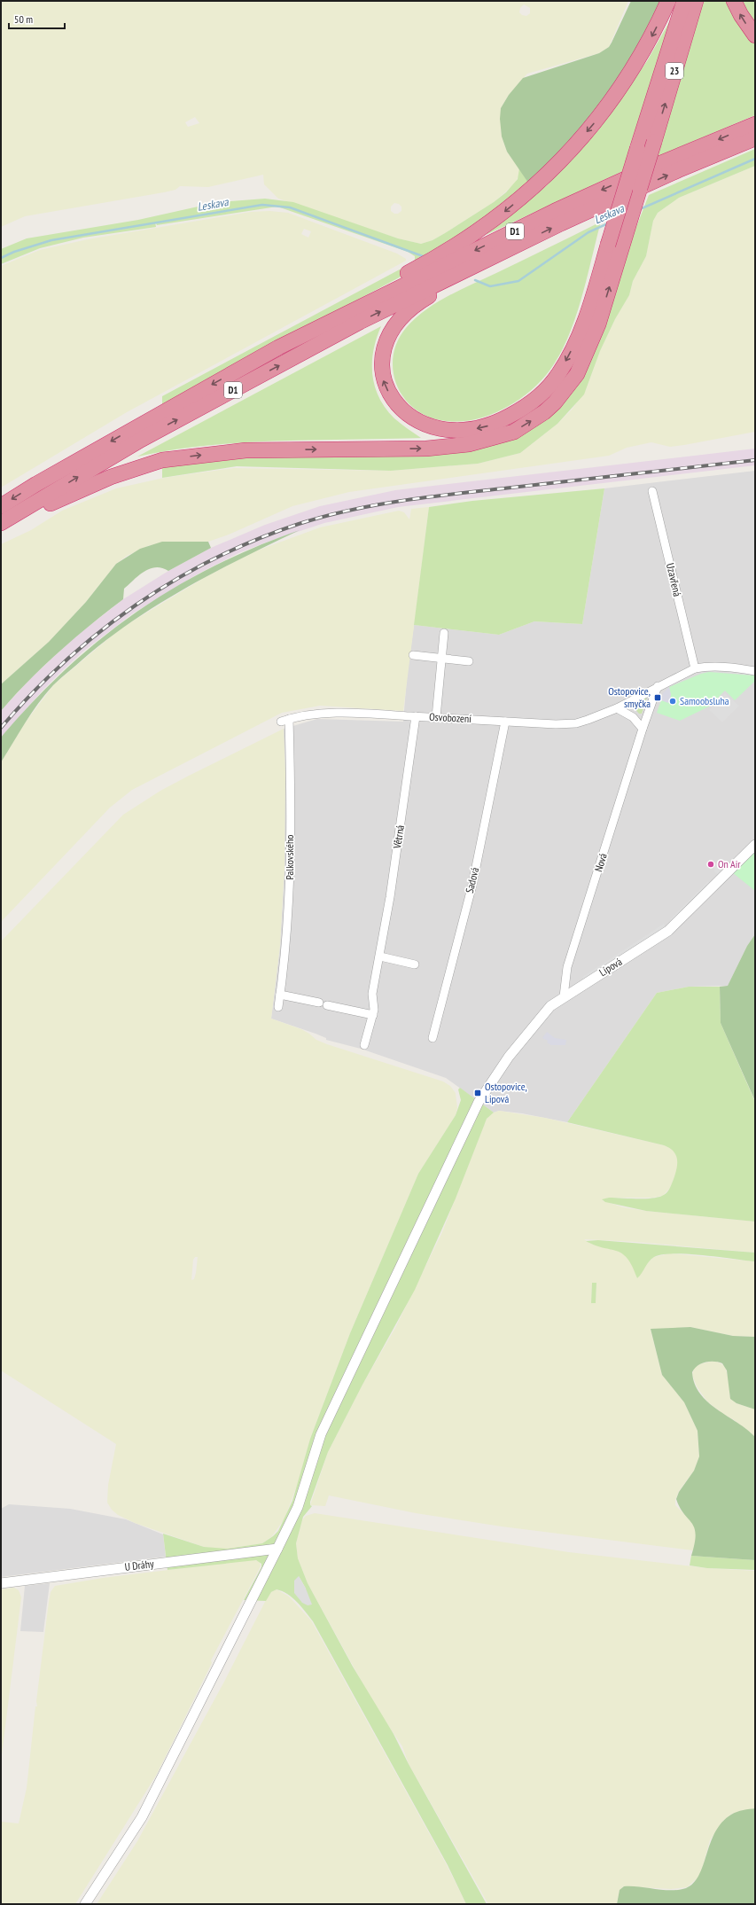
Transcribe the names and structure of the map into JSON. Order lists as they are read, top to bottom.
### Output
{
  "streets": {
    "highway": ["23", "D1"],
    "street": [
      "Uzavřená",
      "Osvobození",
      "Větrná",
      "Palkovského",
      "Nová",
      "Sadová",
      "Lípová",
      "U Dráhy"
    ]
  },
  "crossings": [
    ["23", "D1"],
    ["Uzavřená", "Osvobození"],
    ["Osvobození", "Větrná"],
    ["Osvobození", "Palkovského"],
    ["Osvobození", "Nová"],
    ["Osvobození", "Sadová"],
    ["Nová", "Lípová"],
    ["Lípová", "U Dráhy"]
  ],
  "water": ["Leskava"],
  "places": {
    "transit": ["Ostopovice, smyčka", "Ostopovice, Lipová"],
    "other": ["Samoobsluha", "On Air"]
  },
  "scale_bar": "50 m"
}
